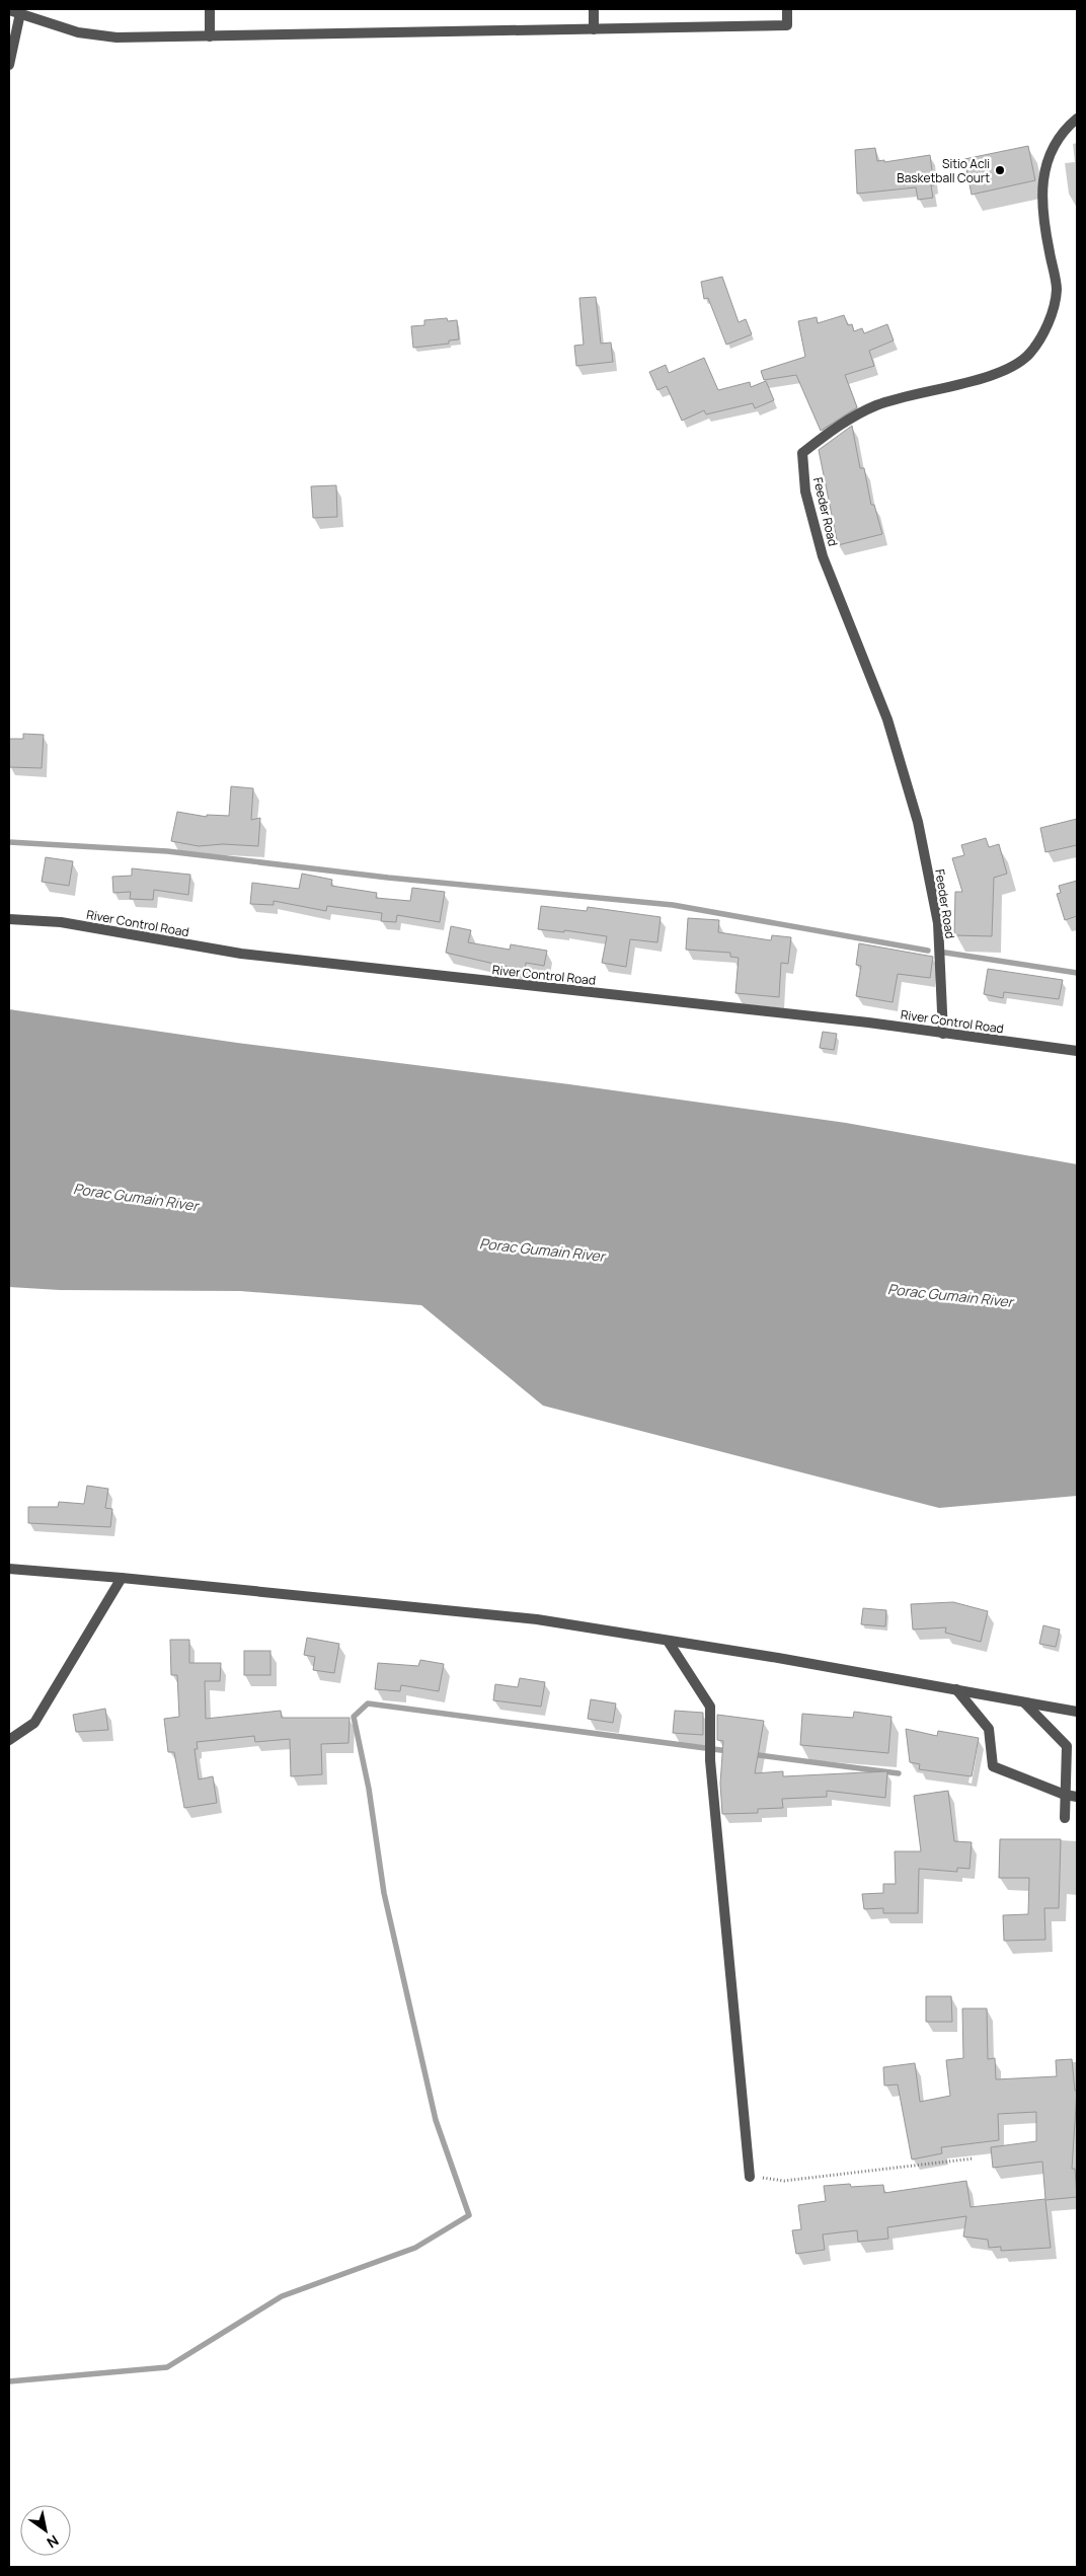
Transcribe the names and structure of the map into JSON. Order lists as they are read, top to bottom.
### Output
{
  "streets": {
    "street": ["Feeder Road", "River Control Road"]
  },
  "crossings": [
    ["Feeder Road", "River Control Road"]
  ],
  "water": ["Porac Gumain River"],
  "places": ["Sitio Acli Basketball Court"],
  "north": "bottom right"
}
